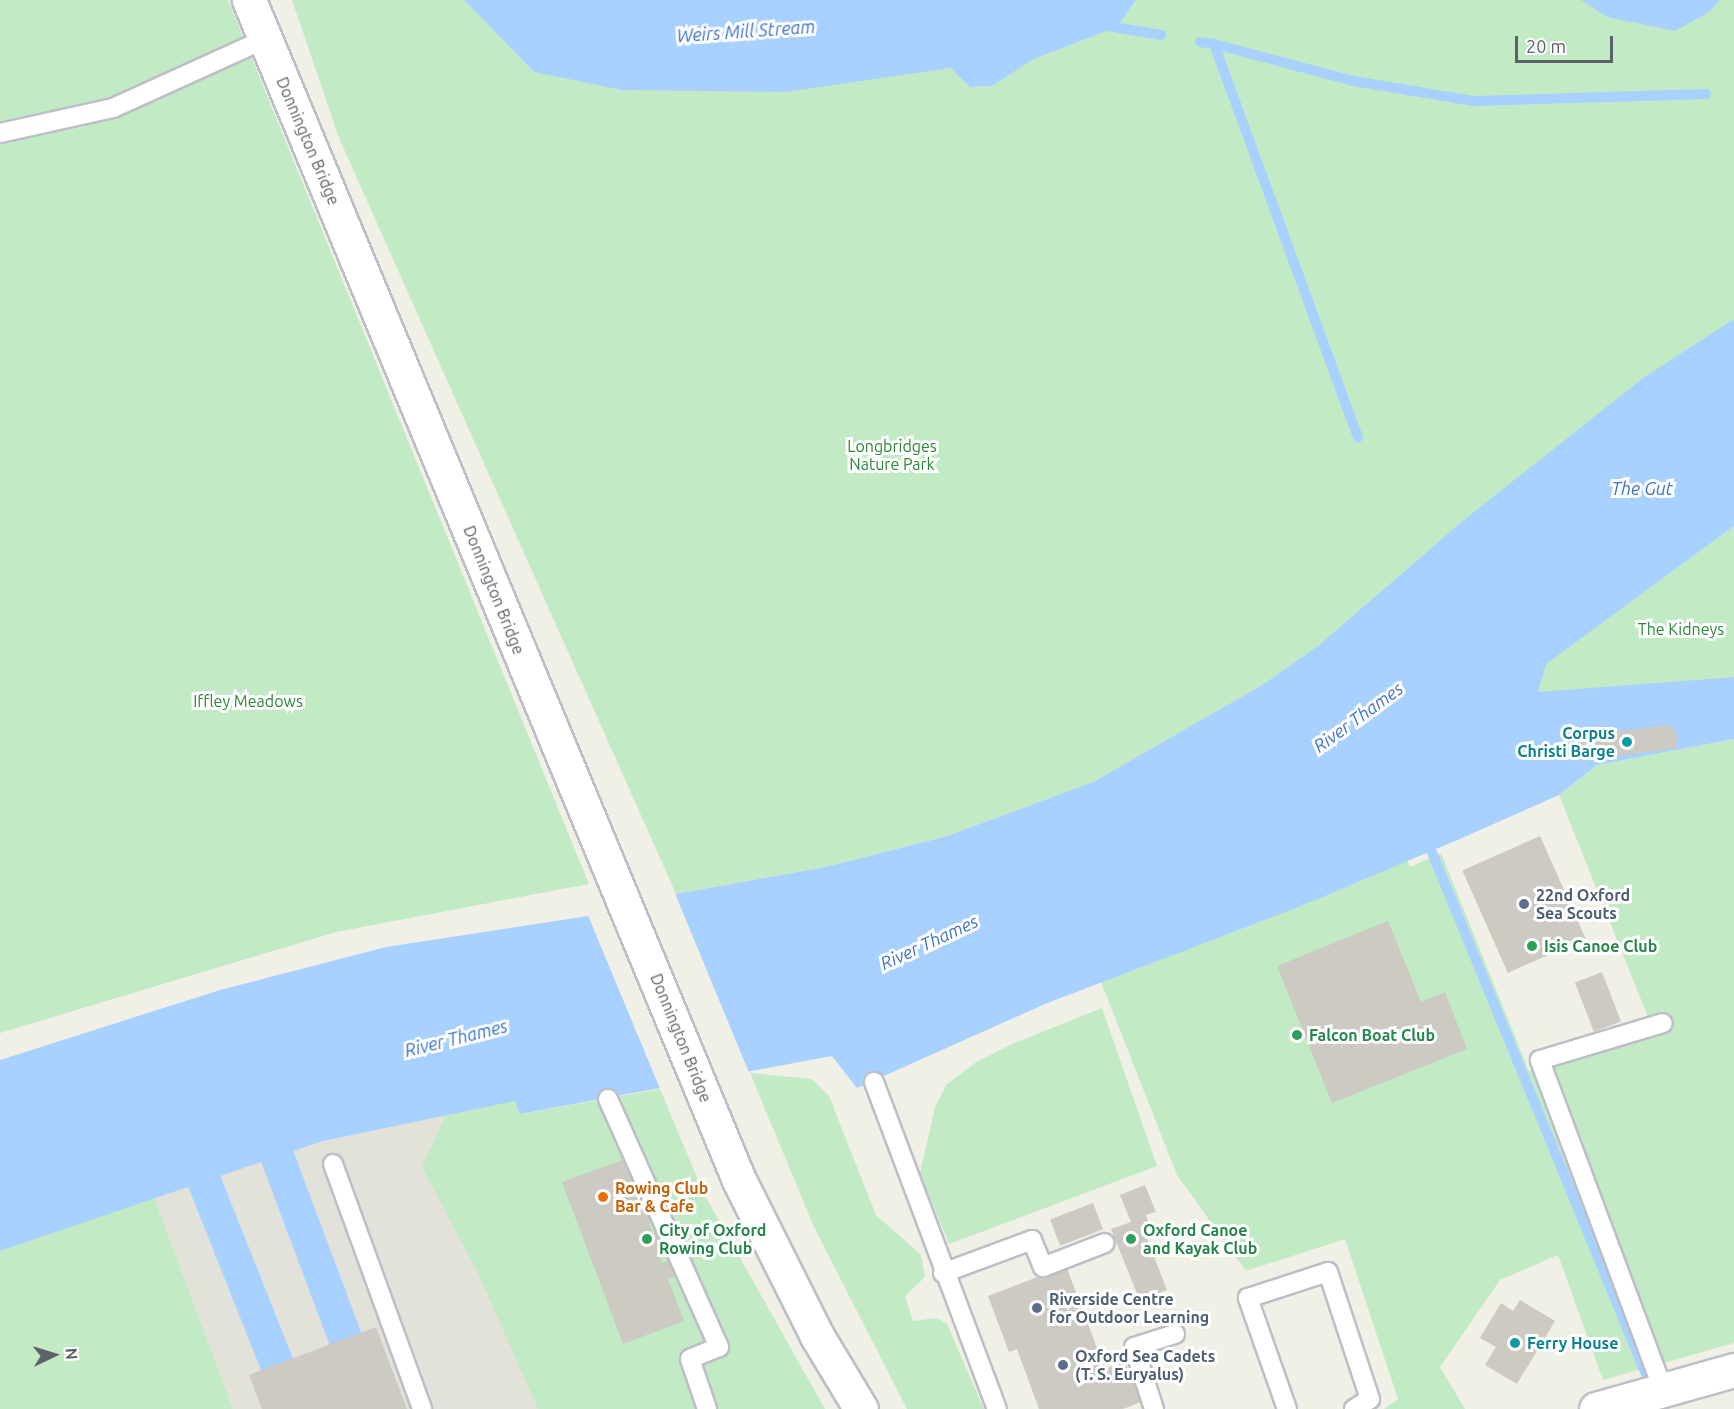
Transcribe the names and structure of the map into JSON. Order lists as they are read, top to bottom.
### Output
{
  "streets": {
    "main road": ["Donnington Bridge"]
  },
  "water": ["Weirs Mill Stream", "The Gut", "River Thames"],
  "parks": ["Longbridges Nature Park", "The Kidneys", "Iffley Meadows"],
  "places": [
    "Corpus Christi Barge",
    "22nd Oxford Sea Scouts",
    "Isis Canoe Club",
    "Falcon Boat Club",
    "Rowing Club Bar & Cafe",
    "City of Oxford Rowing Club",
    "Oxford Canoe and Kayak Club",
    "Riverside Centre for Outdoor Learning",
    "Ferry House",
    "Oxford Sea Cadets (T. S. Euryalus)"
  ],
  "scale_bar": "20 m",
  "north": "right"
}
